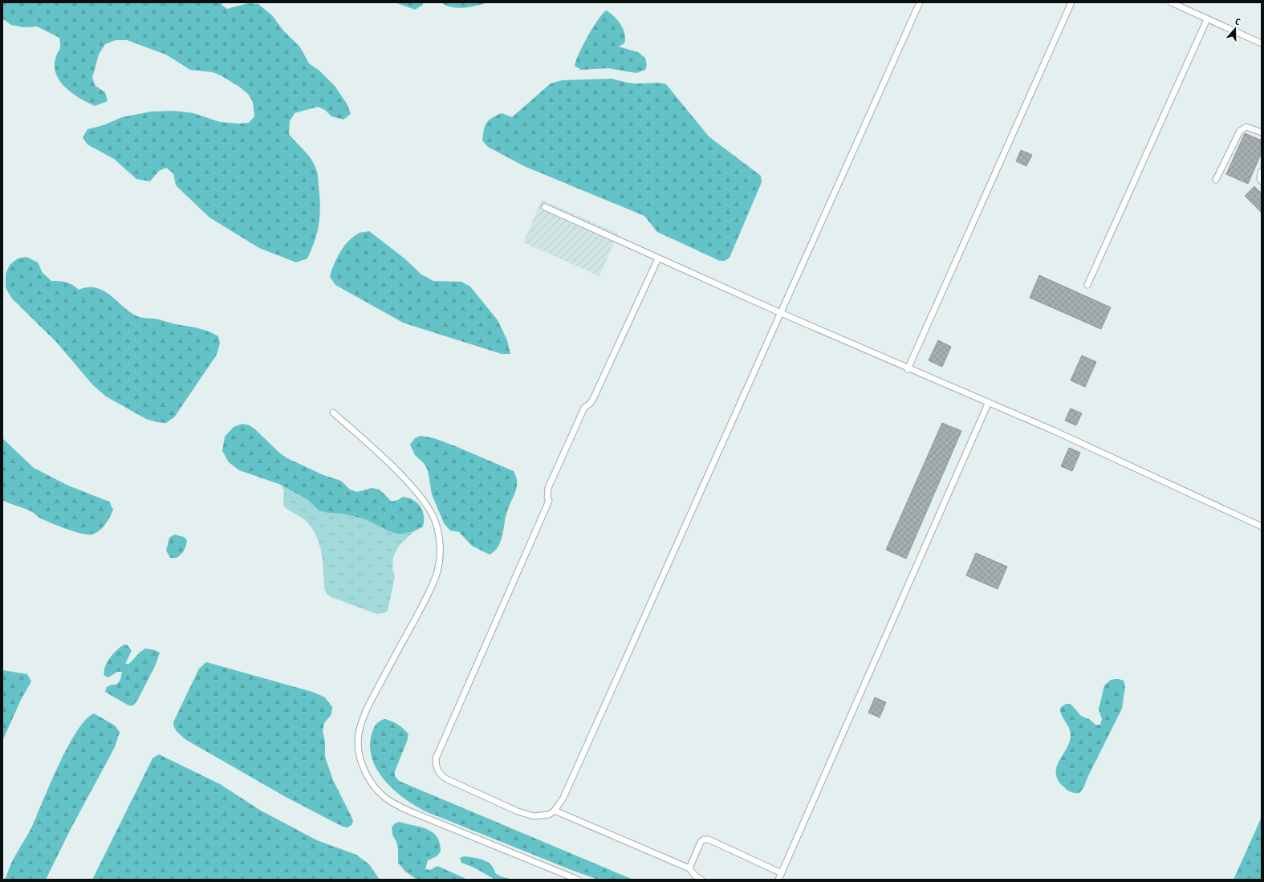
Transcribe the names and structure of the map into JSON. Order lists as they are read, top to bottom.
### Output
{
  "north": "top"
}
